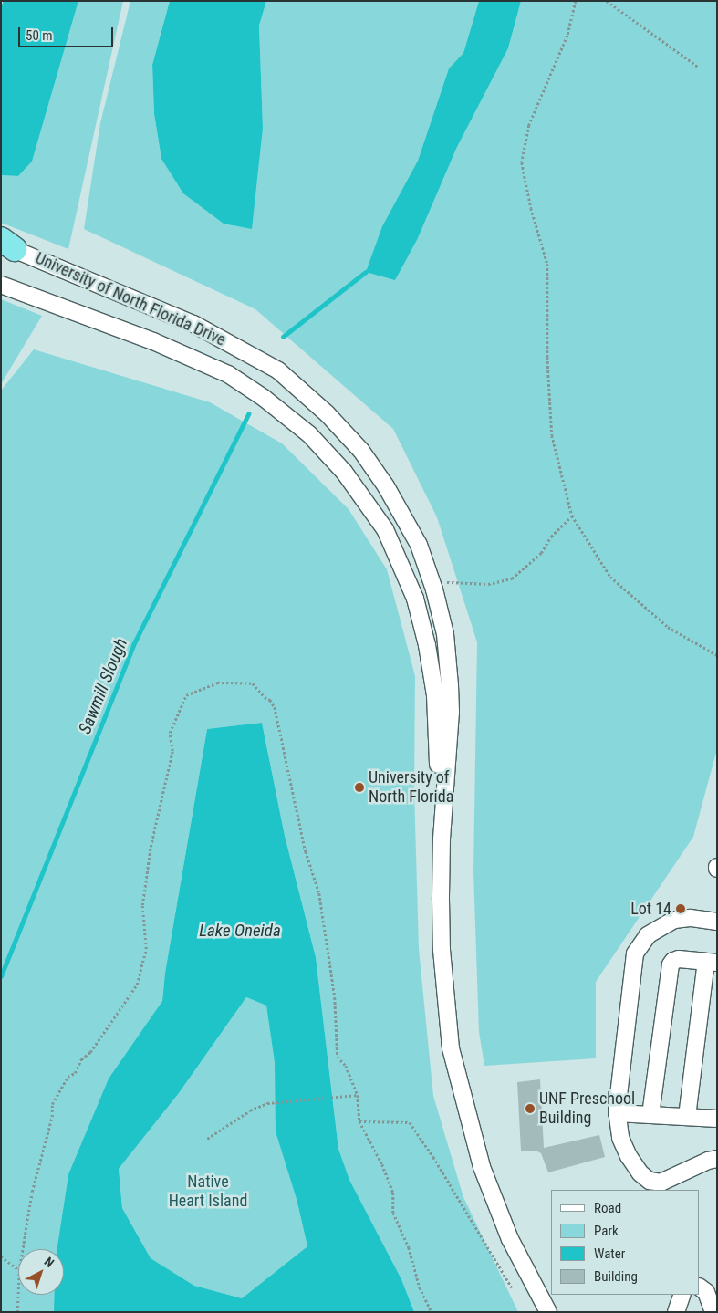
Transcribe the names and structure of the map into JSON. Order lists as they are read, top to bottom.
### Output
{
  "streets": {
    "street": ["University of North Florida Drive"]
  },
  "water": ["Sawmill Slough", "Lake Oneida"],
  "parks": ["Native Heart Island"],
  "places": ["University of North Florida", "Lot 14", "UNF Preschool Building"],
  "legend": [
    "Road",
    "Park",
    "Water",
    "Building"
  ],
  "scale_bar": "50 m",
  "north": "top right"
}
